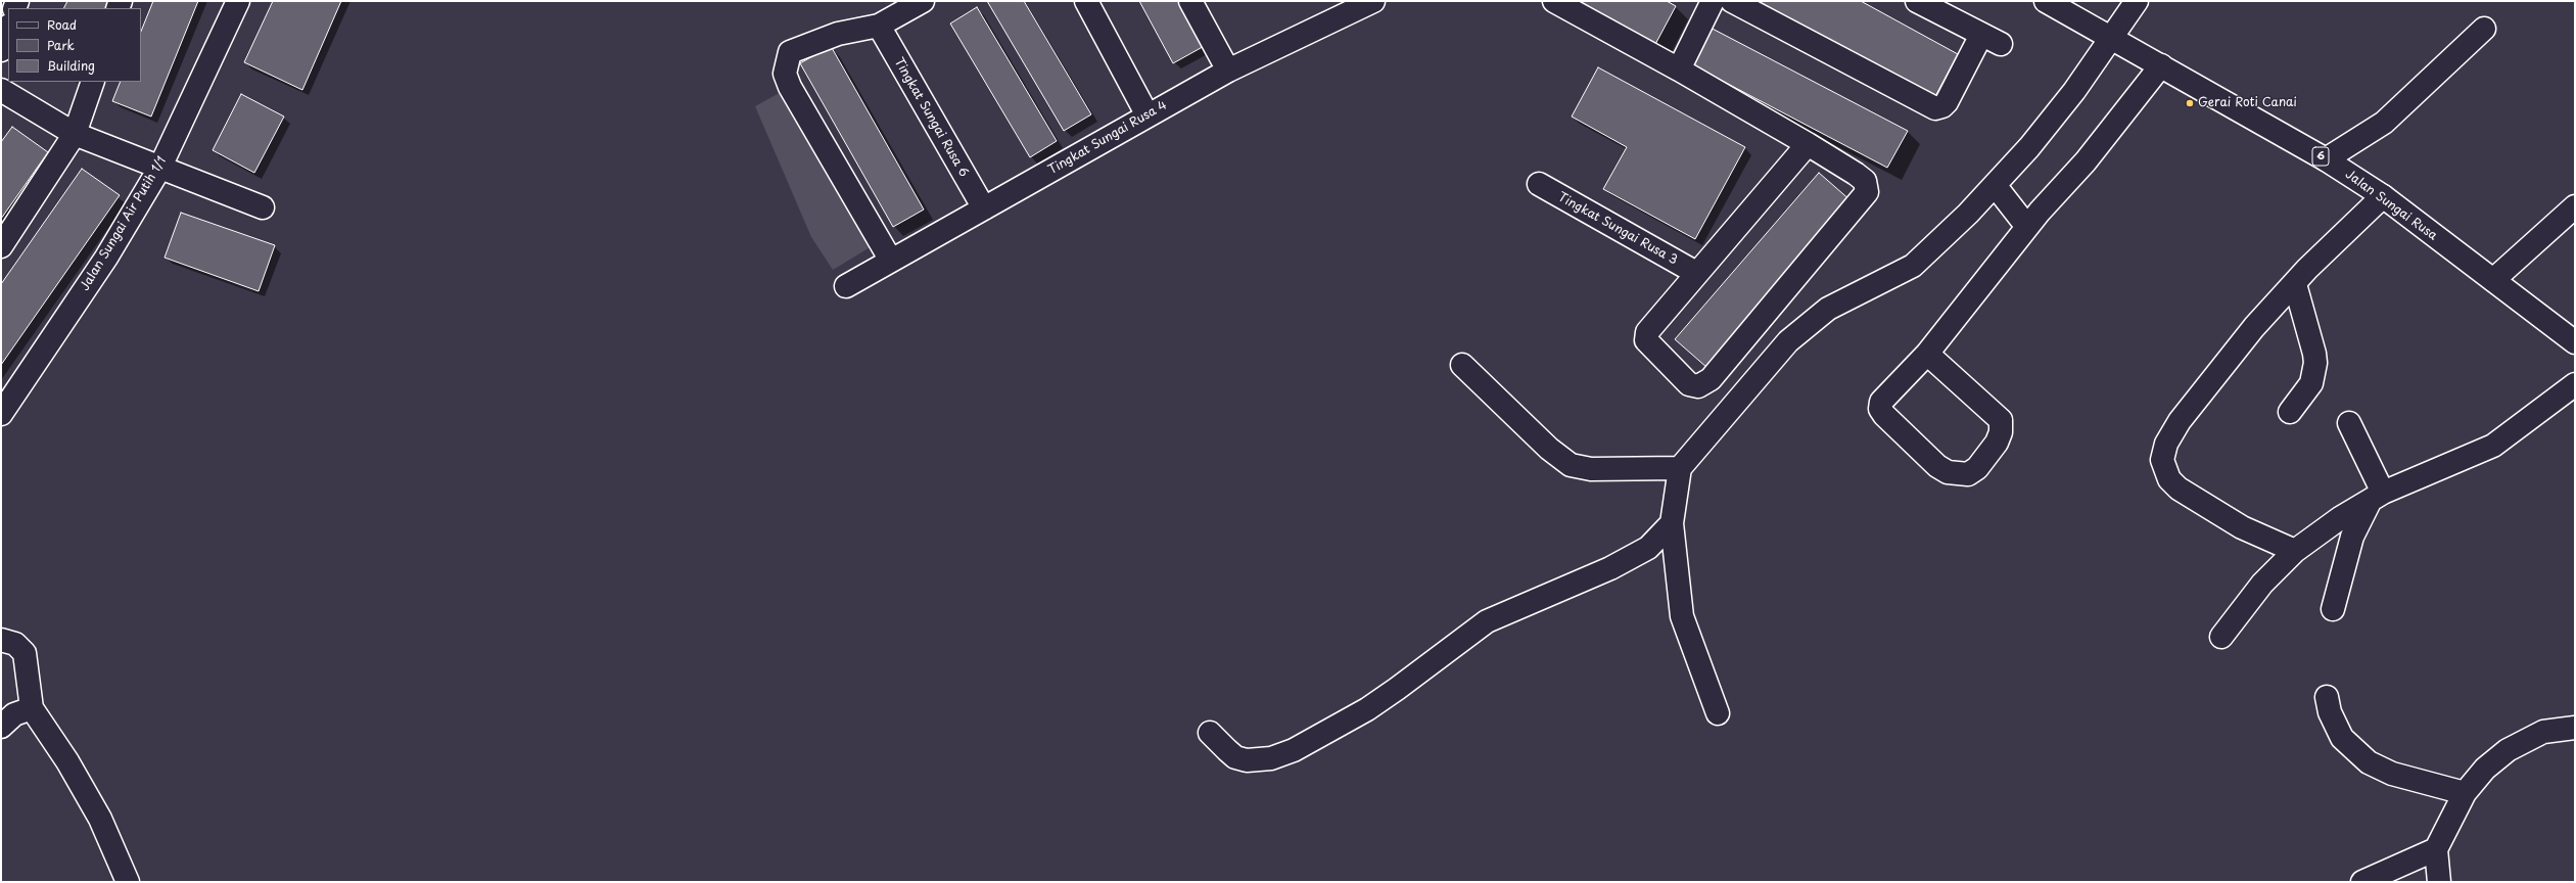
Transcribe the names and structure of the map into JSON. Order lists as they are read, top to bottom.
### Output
{
  "streets": {
    "street": [
      "Tingkat Sungai Rusa 6",
      "Tingkat Sungai Rusa 4",
      "6",
      "Jalan Sungai Rusa",
      "Jalan Sungai Air Putih 1/1",
      "Tingkat Sungai Rusa 3"
    ]
  },
  "crossings": [
    ["Tingkat Sungai Rusa 6", "Tingkat Sungai Rusa 4"]
  ],
  "places": ["Gerai Roti Canai"],
  "legend": ["Road", "Park", "Building"]
}
